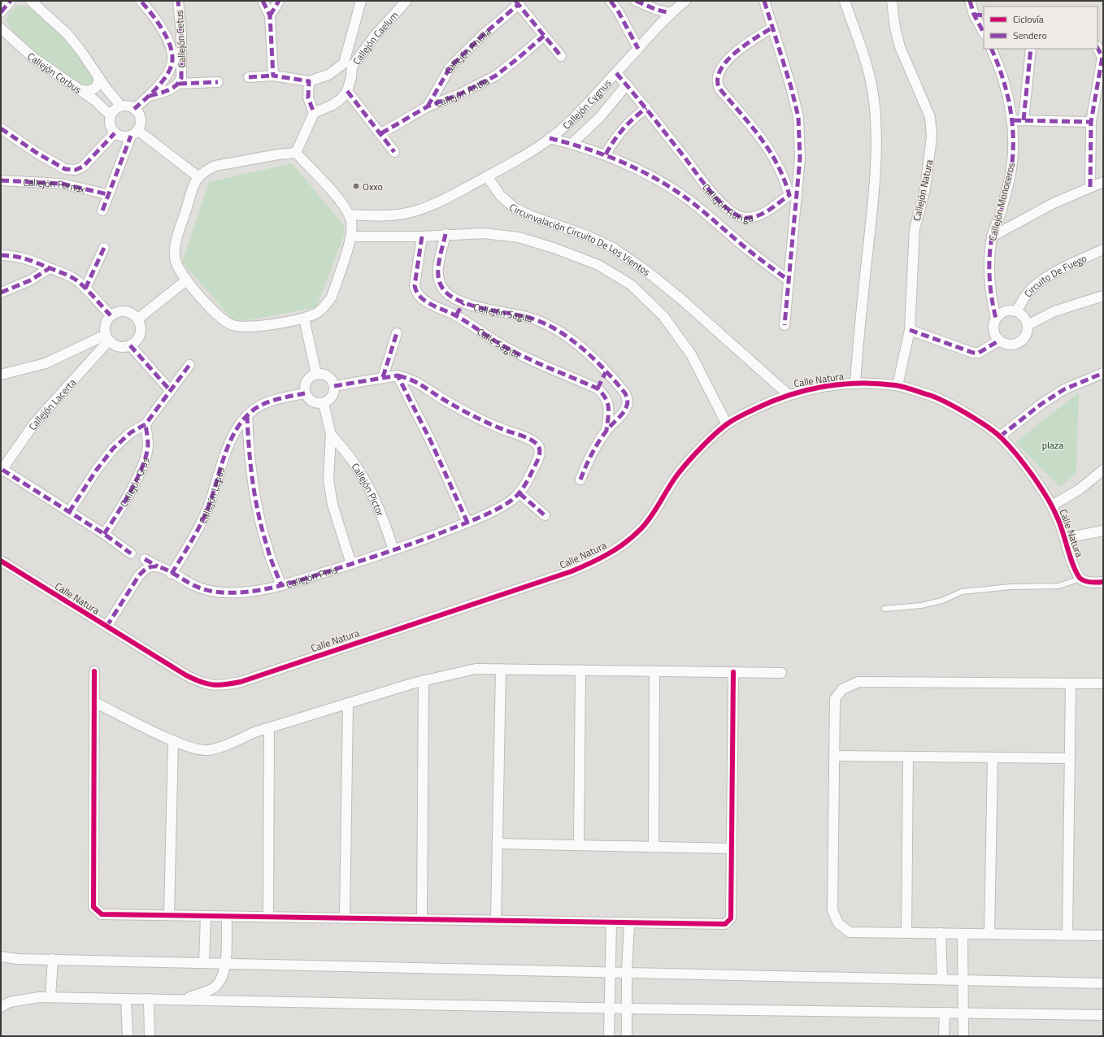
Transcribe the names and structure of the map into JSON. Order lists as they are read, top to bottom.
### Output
{
  "streets": {
    "street": [
      "Callejón Caelum",
      "Callejón Cetus",
      "Callejón Antilia",
      "Callejón Corbus",
      "Callejón Antlia",
      "Callejón Cygnus",
      "Callejón Fornax",
      "Callejón Natura",
      "Callejón Auriga",
      "Callejón Monoceros",
      "Circunvalación Circuito De Los Vientos",
      "Circuito De Fuego",
      "Callejón Sagita",
      "Calle Sagita",
      "Calle Natura",
      "Callejón Lacerta",
      "Callejón Grus",
      "Callejón Pictor",
      "Callejón Lepus",
      "Callejón Pixis"
    ]
  },
  "crossings": [
    ["Callejón Cetus", "Callejón Corbus"],
    ["Callejón Cetus", "Callejón Fornax"],
    ["Callejón Antilia", "Callejón Antlia"],
    ["Callejón Corbus", "Callejón Fornax"],
    ["Callejón Cygnus", "Callejón Auriga"],
    ["Callejón Cygnus", "Circunvalación Circuito De Los Vientos"],
    ["Callejón Natura", "Calle Natura"],
    ["Callejón Monoceros", "Circuito De Fuego"],
    ["Circunvalación Circuito De Los Vientos", "Callejón Sagita"],
    ["Circunvalación Circuito De Los Vientos", "Calle Sagita"],
    ["Circunvalación Circuito De Los Vientos", "Calle Natura"],
    ["Callejón Sagita", "Calle Sagita"],
    ["Callejón Pictor", "Callejón Lepus"],
    ["Callejón Pictor", "Callejón Pixis"],
    ["Callejón Lepus", "Callejón Pixis"]
  ],
  "parks": ["plaza"],
  "places": ["Oxxo"],
  "legend": ["Ciclovía", "Sendero"]
}
